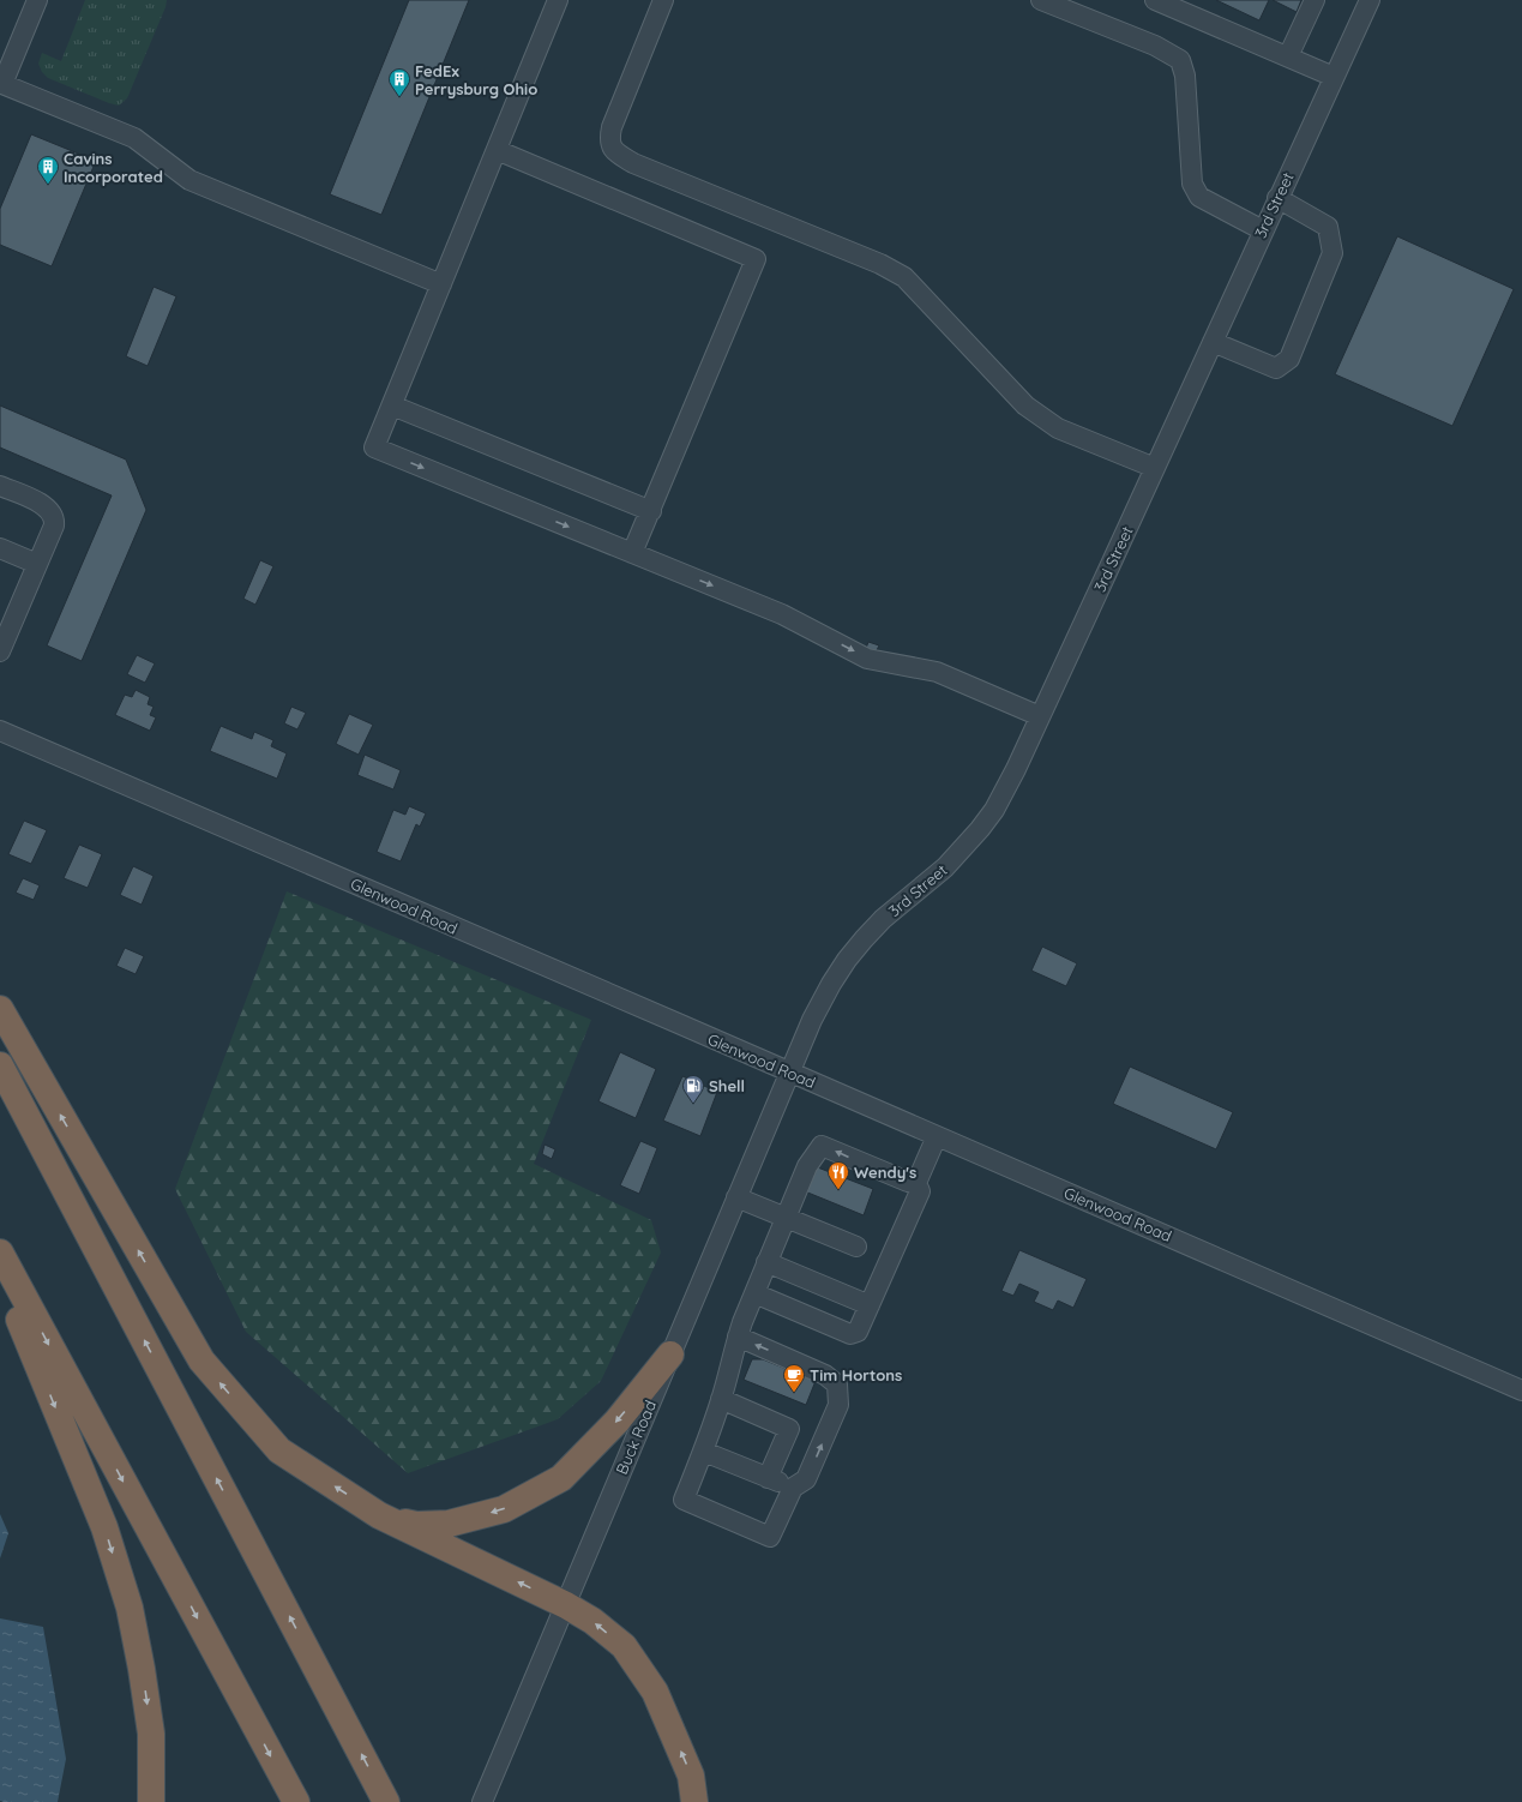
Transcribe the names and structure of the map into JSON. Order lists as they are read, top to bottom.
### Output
{
  "streets": {
    "street": ["3rd Street", "Glenwood Road", "Buck Road"]
  },
  "crossings": [
    ["3rd Street", "Glenwood Road"],
    ["3rd Street", "Buck Road"],
    ["Glenwood Road", "Buck Road"]
  ],
  "places": {
    "building": ["FedEx Perrysburg Ohio", "Cavins Incorporated"],
    "fuel station": ["Shell"],
    "restaurant": ["Wendy's"],
    "cafe": ["Tim Hortons"]
  }
}
